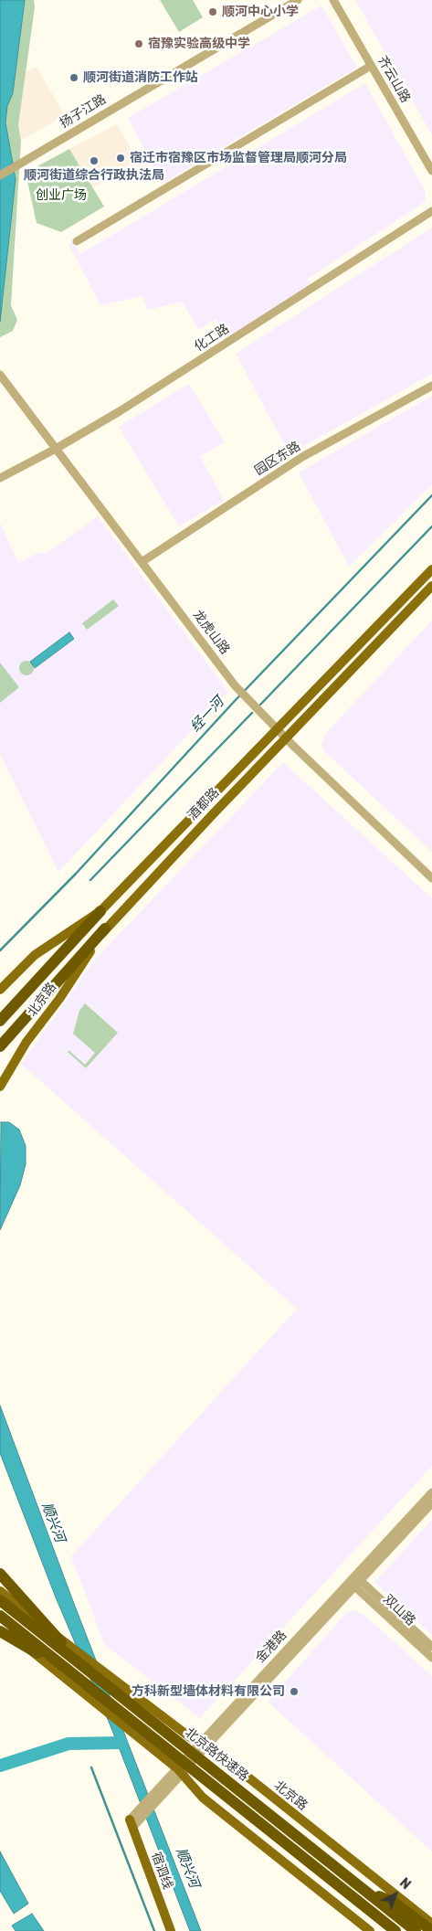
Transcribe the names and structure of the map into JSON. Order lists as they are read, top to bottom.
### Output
{
  "streets": {
    "highway": ["酒都路", "北京路快速路"],
    "main road": ["北京路", "宿泗线"],
    "street": [
      "齐云山路",
      "扬子江路",
      "化工路",
      "园区东路",
      "龙虎山路",
      "双山路",
      "金港路"
    ]
  },
  "crossings": [
    ["化工路", "龙虎山路"],
    ["园区东路", "龙虎山路"],
    ["龙虎山路", "酒都路"],
    ["酒都路", "北京路"],
    ["北京路", "金港路"],
    ["双山路", "金港路"],
    ["金港路", "宿泗线"]
  ],
  "water": ["经一河", "顺兴河"],
  "parks": ["创业广场"],
  "places": [
    "顺河中心小学",
    "宿豫实验高级中学",
    "顺河街道消防工作站",
    "宿迁市宿豫区市场监督管理局顺河分局",
    "顺河街道综合行政执法局",
    "方科新型墙体材料有限公司"
  ],
  "north": "top right"
}
